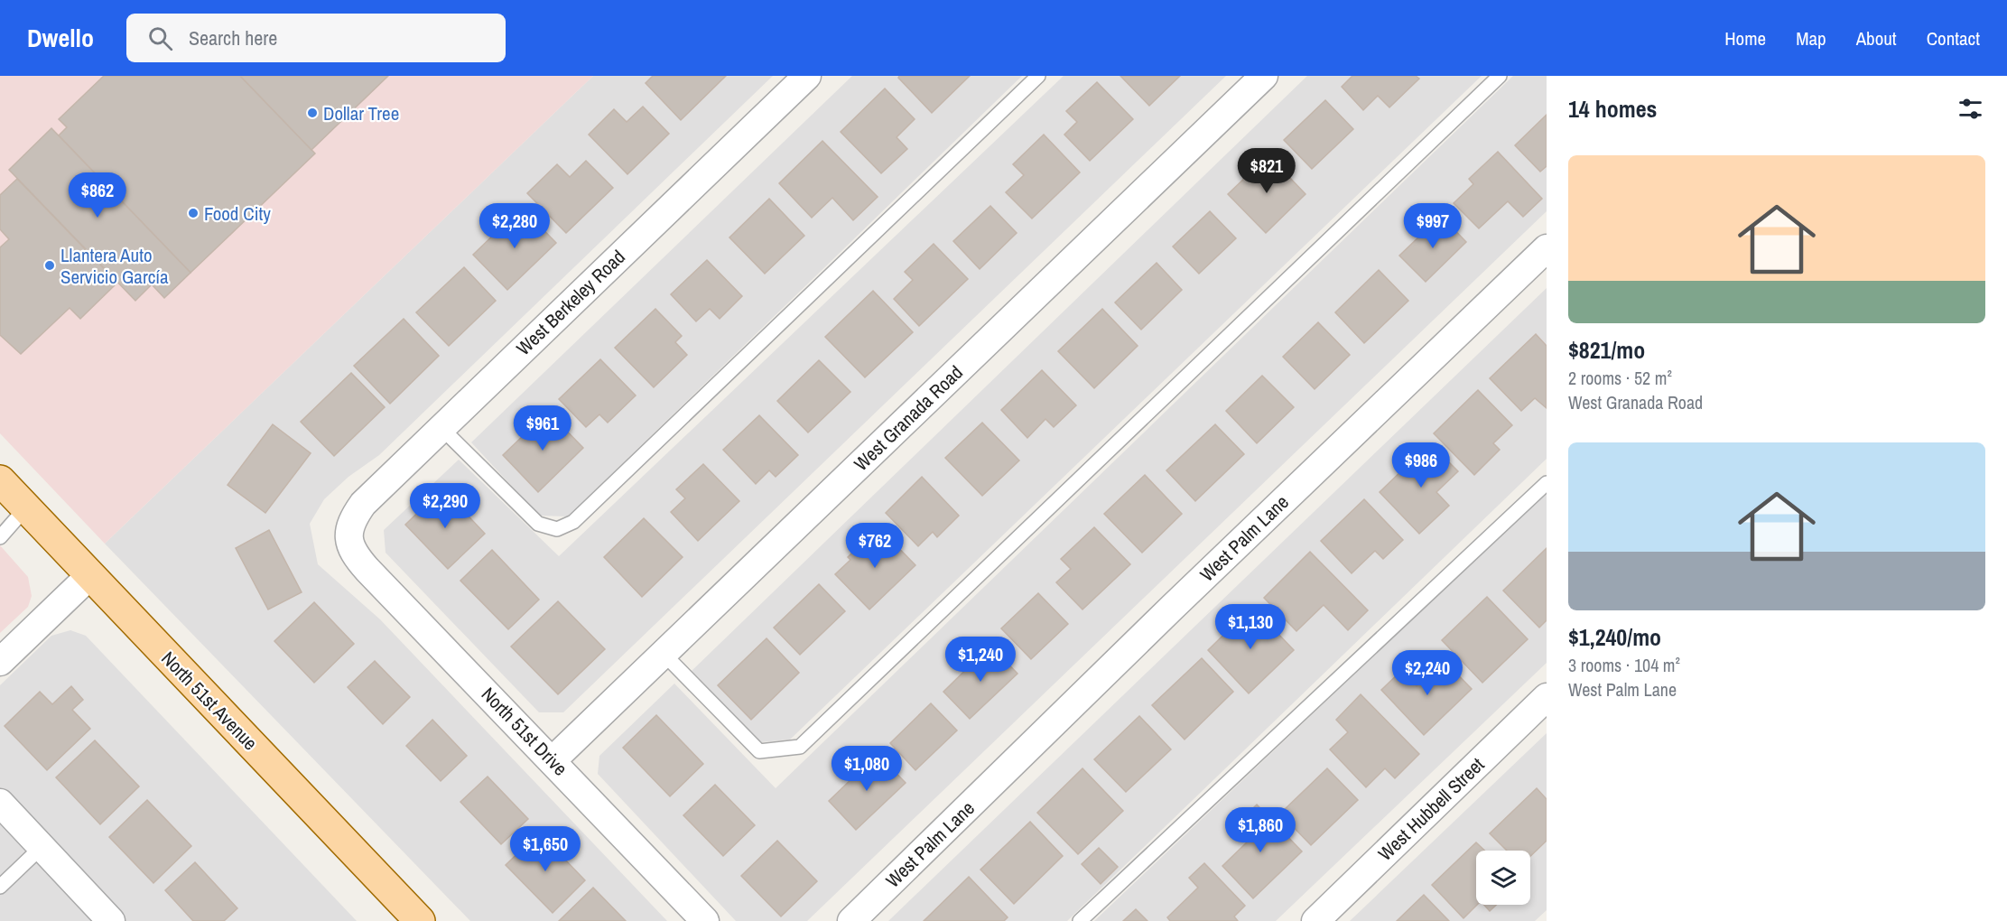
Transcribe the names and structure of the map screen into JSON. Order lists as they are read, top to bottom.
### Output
{
  "streets": {
    "main road": ["North 51st Avenue"],
    "street": [
      "West Berkeley Road",
      "West Granada Road",
      "West Palm Lane",
      "North 51st Drive",
      "West Hubbell Street"
    ]
  },
  "crossings": [
    ["West Berkeley Road", "North 51st Drive"],
    ["West Granada Road", "North 51st Drive"]
  ],
  "places": ["Dollar Tree", "Food City", "Llantera Auto Servicio García"],
  "page": {
    "header": "Dwello",
    "search": "Search here",
    "nav": [
      "Home",
      "Map",
      "About",
      "Contact"
    ],
    "heading": "14 homes",
    "list": [
      {
        "name": "$821/mo",
        "note": "2 rooms · 52 m² · West Granada Road"
      },
      {
        "name": "$1,240/mo",
        "note": "3 rooms · 104 m² · West Palm Lane"
      }
    ],
    "price": [
      "$821",
      "$862",
      "$2,280",
      "$997",
      "$961",
      "$986",
      "$2,290",
      "$762",
      "$1,130",
      "$1,240",
      "$2,240",
      "$1,080",
      "$1,860",
      "$1,650"
    ]
  }
}
